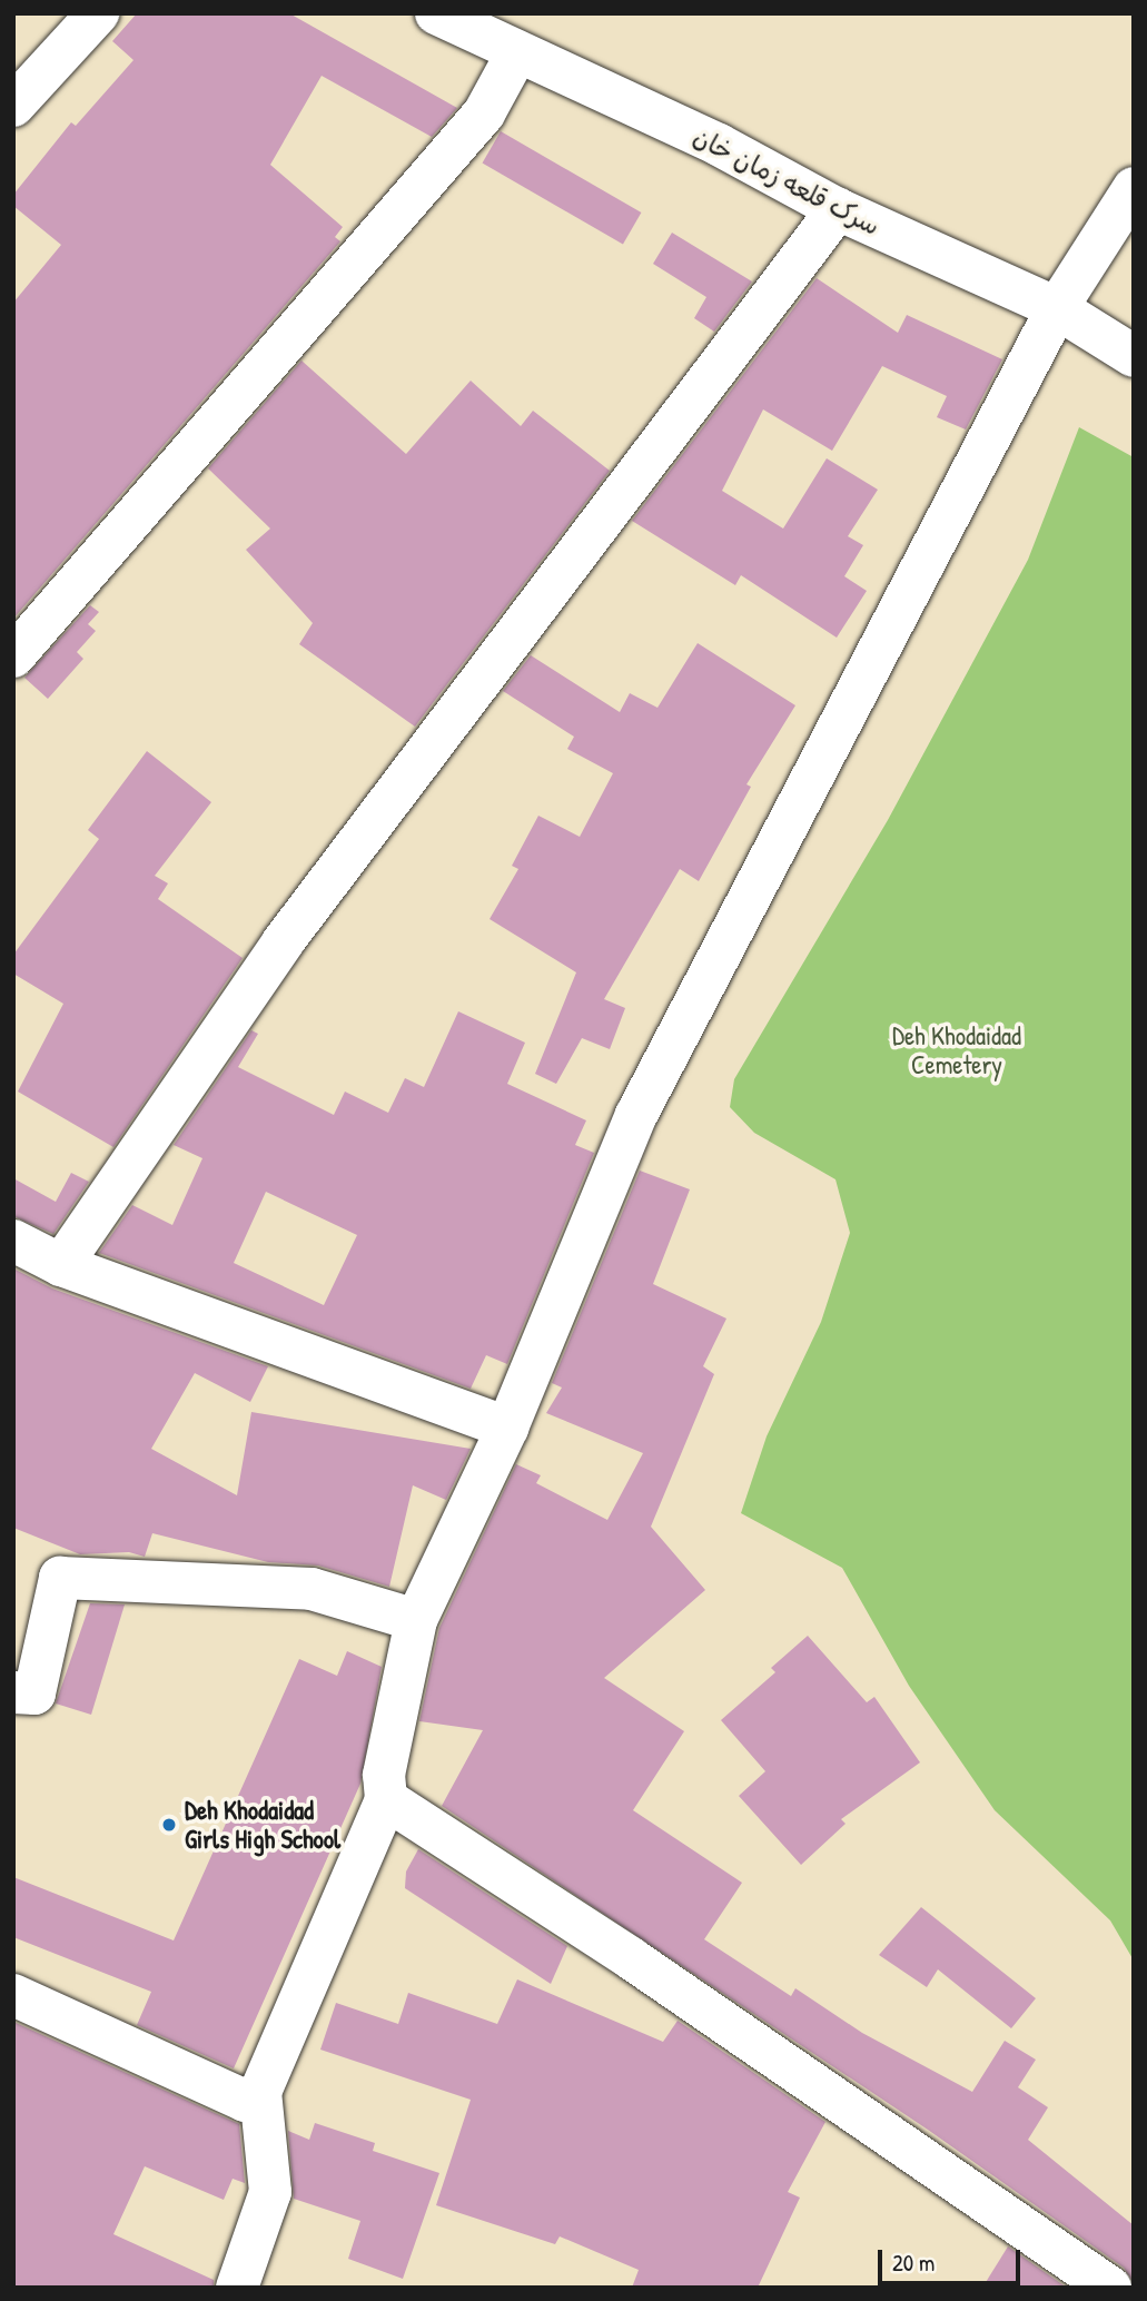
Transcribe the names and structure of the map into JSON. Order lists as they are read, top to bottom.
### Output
{
  "streets": {
    "street": ["سرک قلعه زمان خان"]
  },
  "parks": ["Deh Khodaidad Cemetery"],
  "places": ["Deh Khodaidad Girls High School"],
  "scale_bar": "20 m"
}
